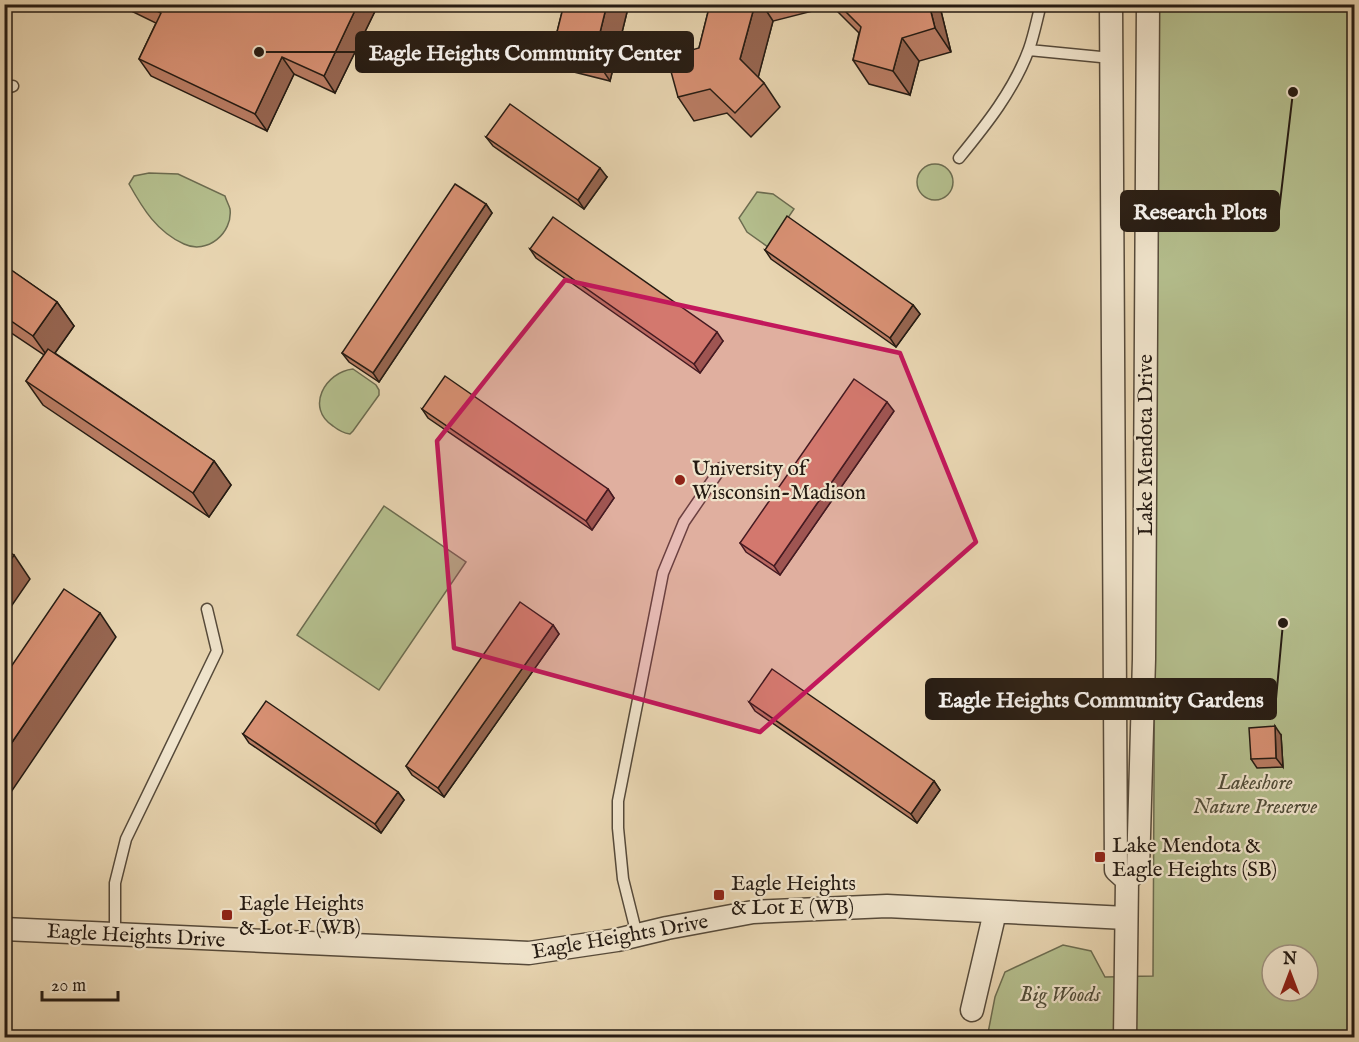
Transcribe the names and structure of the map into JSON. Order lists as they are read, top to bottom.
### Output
{
  "streets": {
    "street": ["Lake Mendota Drive", "Eagle Heights Drive"]
  },
  "crossings": [
    ["Lake Mendota Drive", "Eagle Heights Drive"]
  ],
  "parks": ["Lakeshore Nature Preserve", "Big Woods"],
  "places": {
    "other": [
      "Eagle Heights Community Center",
      "Research Plots",
      "University of Wisconsin-Madison",
      "Eagle Heights Community Gardens"
    ],
    "transit": ["Lake Mendota & Eagle Heights (SB)", "Eagle Heights & Lot E (WB)", "Eagle Heights & Lot F (WB)"]
  },
  "scale_bar": "20 m",
  "north": "top"
}
